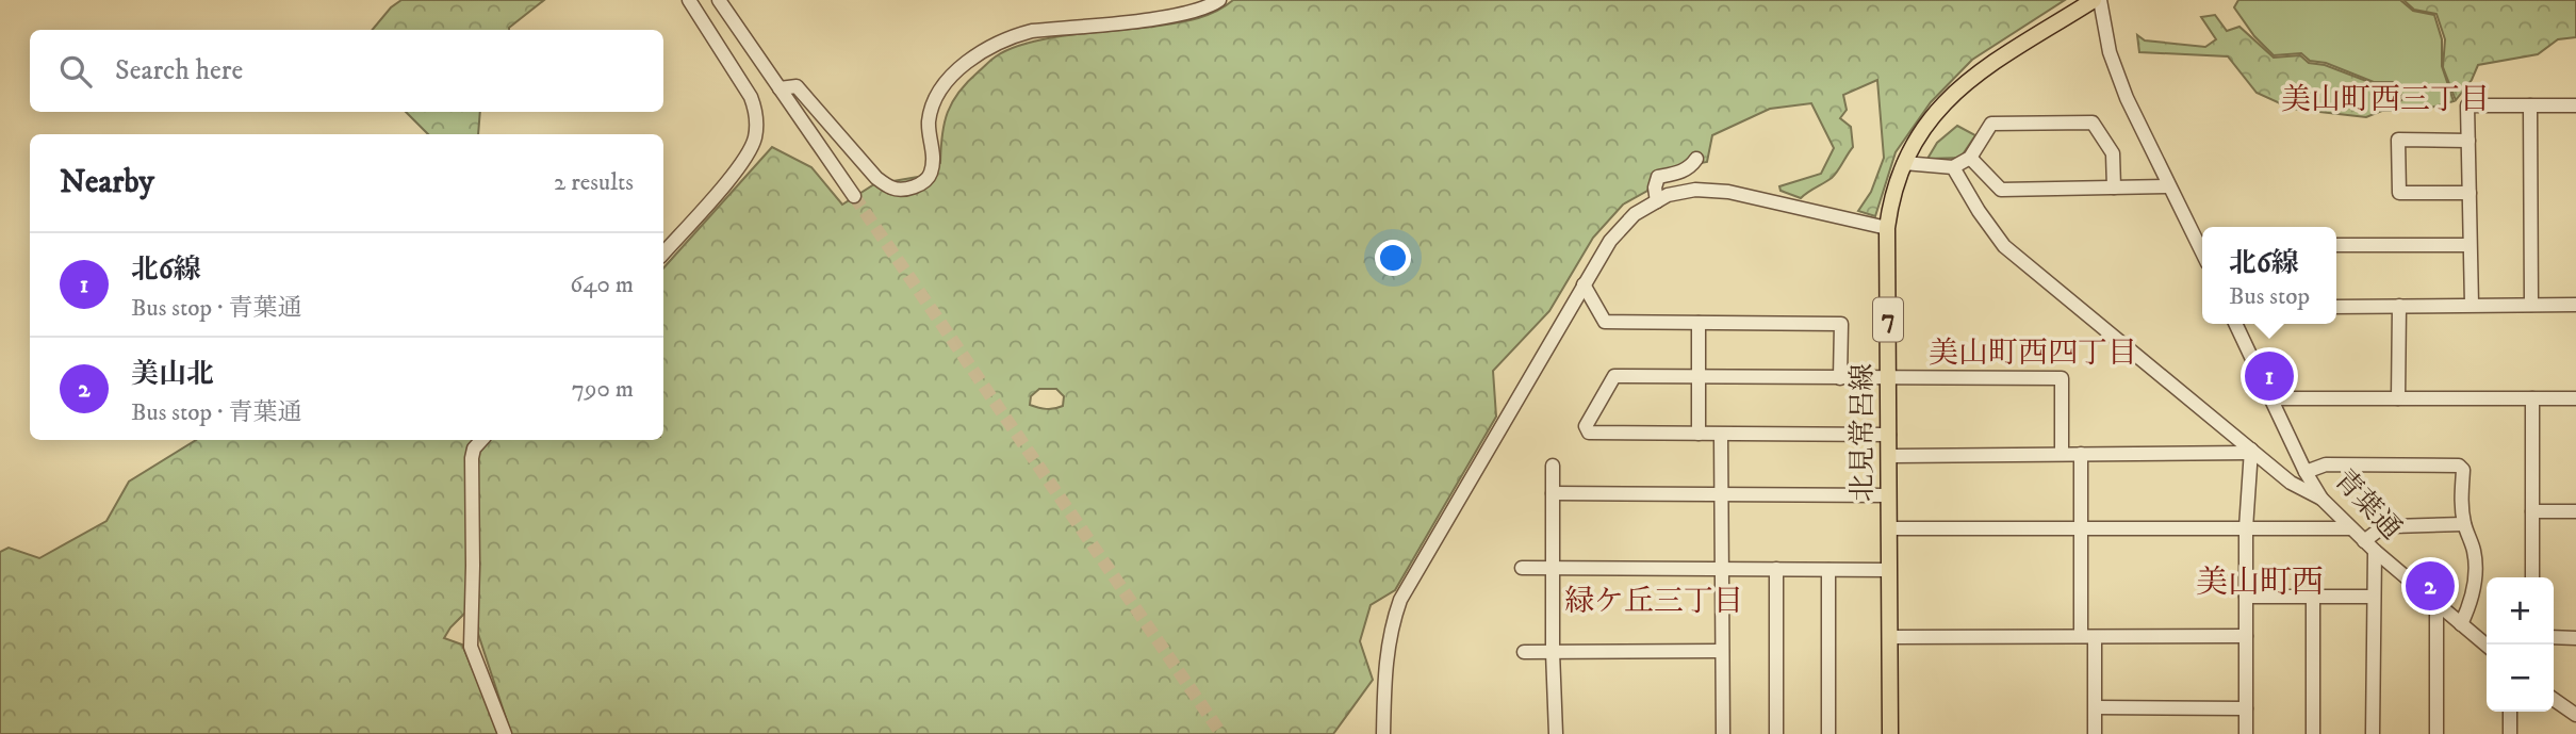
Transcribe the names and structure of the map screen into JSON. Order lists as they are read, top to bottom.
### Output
{
  "streets": {
    "main road": ["7", "北見常呂線"],
    "street": ["青葉通"]
  },
  "districts": [
    "美山町西三丁目",
    "美山町西四丁目",
    "美山町西",
    "緑ケ丘三丁目"
  ],
  "page": {
    "search": "Search here",
    "heading": ["Nearby", "2 results"],
    "popup": ["北6線", "Bus stop"],
    "list": [
      {
        "mark": "1",
        "name": "北6線",
        "note": "Bus stop · 青葉通",
        "value": "640 m"
      },
      {
        "mark": "2",
        "name": "美山北",
        "note": "Bus stop · 青葉通",
        "value": "790 m"
      }
    ],
    "pins": ["1", "2"],
    "map_buttons": ["+", "−"]
  }
}
